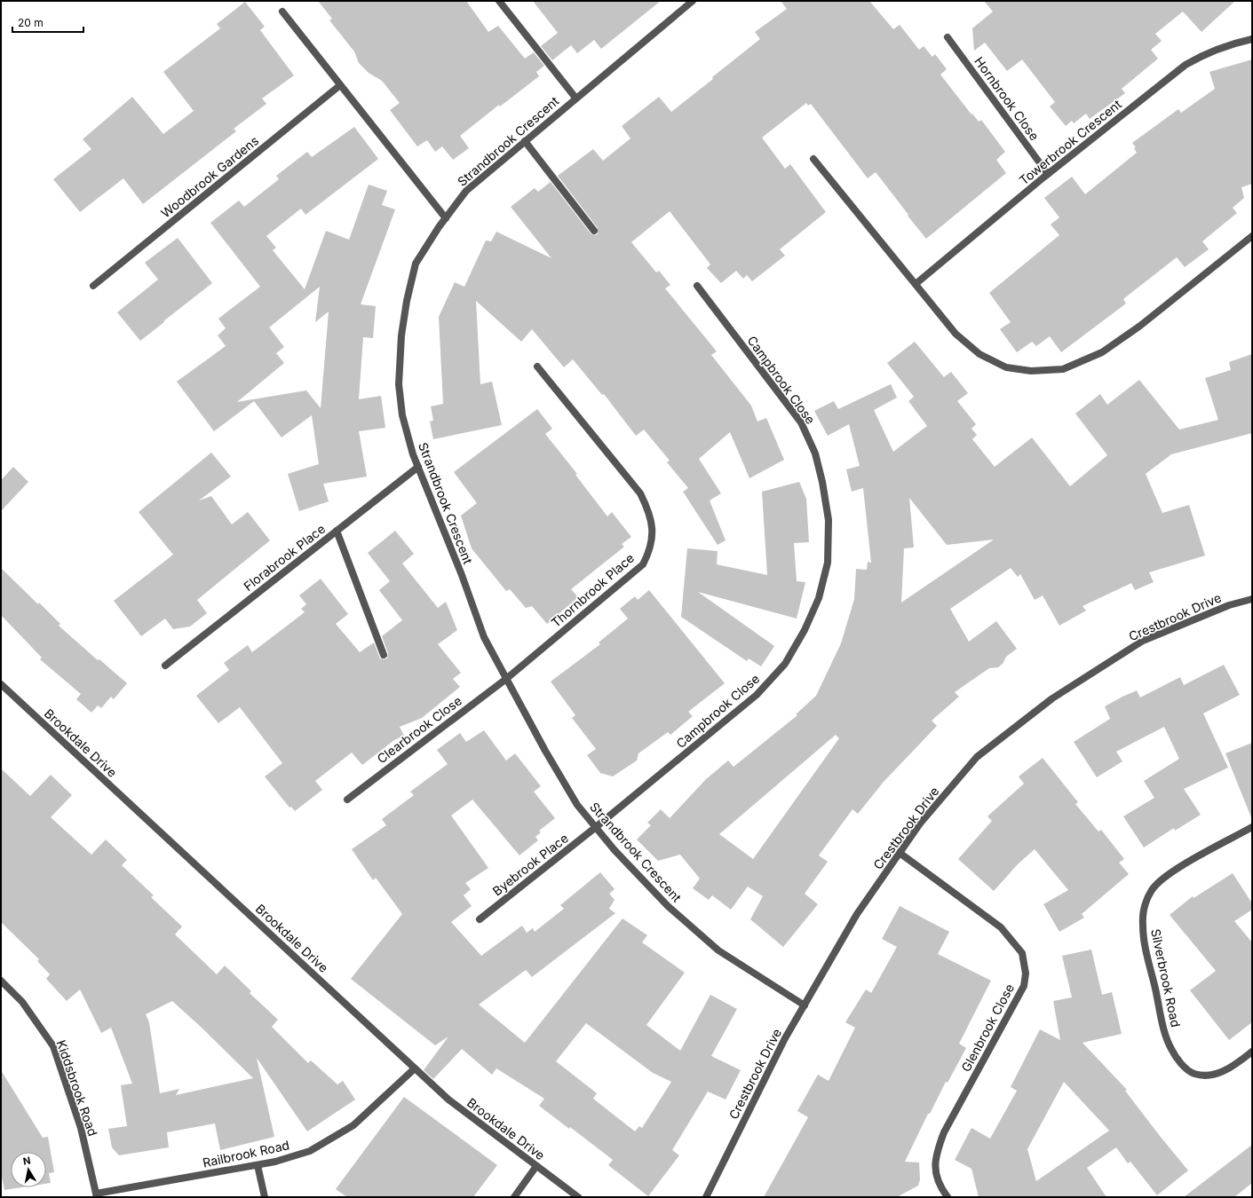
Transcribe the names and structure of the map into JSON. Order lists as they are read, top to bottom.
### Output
{
  "streets": {
    "street": [
      "Hornbrook Close",
      "Strandbrook Crescent",
      "Towerbrook Crescent",
      "Woodbrook Gardens",
      "Campbrook Close",
      "Florabrook Place",
      "Thornbrook Place",
      "Crestbrook Drive",
      "Clearbrook Close",
      "Brookdale Drive",
      "Byebrook Place",
      "Silverbrook Road",
      "Glenbrook Close",
      "Kiddsbrook Road",
      "Railbrook Road"
    ]
  },
  "crossings": [
    ["Hornbrook Close", "Towerbrook Crescent"],
    ["Strandbrook Crescent", "Campbrook Close"],
    ["Strandbrook Crescent", "Florabrook Place"],
    ["Strandbrook Crescent", "Thornbrook Place"],
    ["Strandbrook Crescent", "Crestbrook Drive"],
    ["Strandbrook Crescent", "Clearbrook Close"],
    ["Strandbrook Crescent", "Byebrook Place"],
    ["Campbrook Close", "Byebrook Place"],
    ["Thornbrook Place", "Clearbrook Close"],
    ["Crestbrook Drive", "Glenbrook Close"],
    ["Brookdale Drive", "Railbrook Road"],
    ["Kiddsbrook Road", "Railbrook Road"]
  ],
  "scale_bar": "20 m",
  "north": "top"
}
